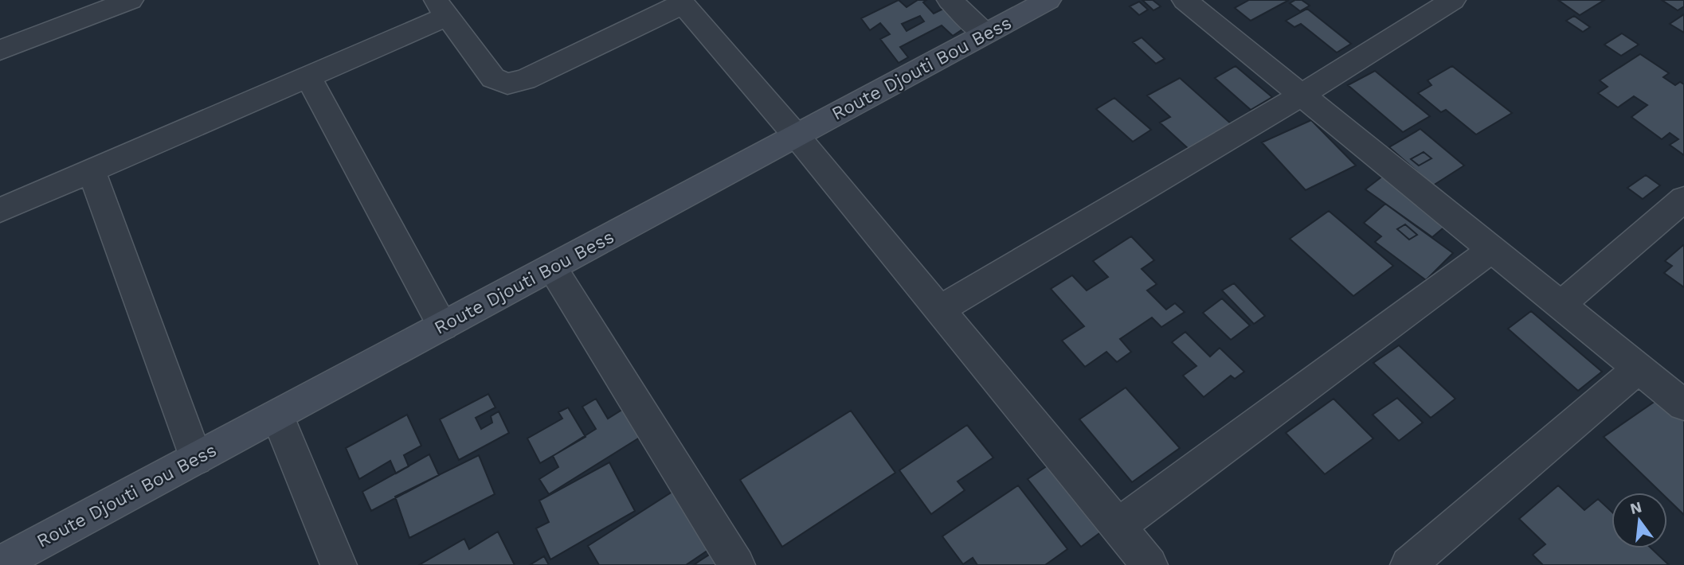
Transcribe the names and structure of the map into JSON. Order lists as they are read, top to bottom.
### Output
{
  "streets": {
    "main road": ["Route Djouti Bou Bess"]
  },
  "north": "top"
}
